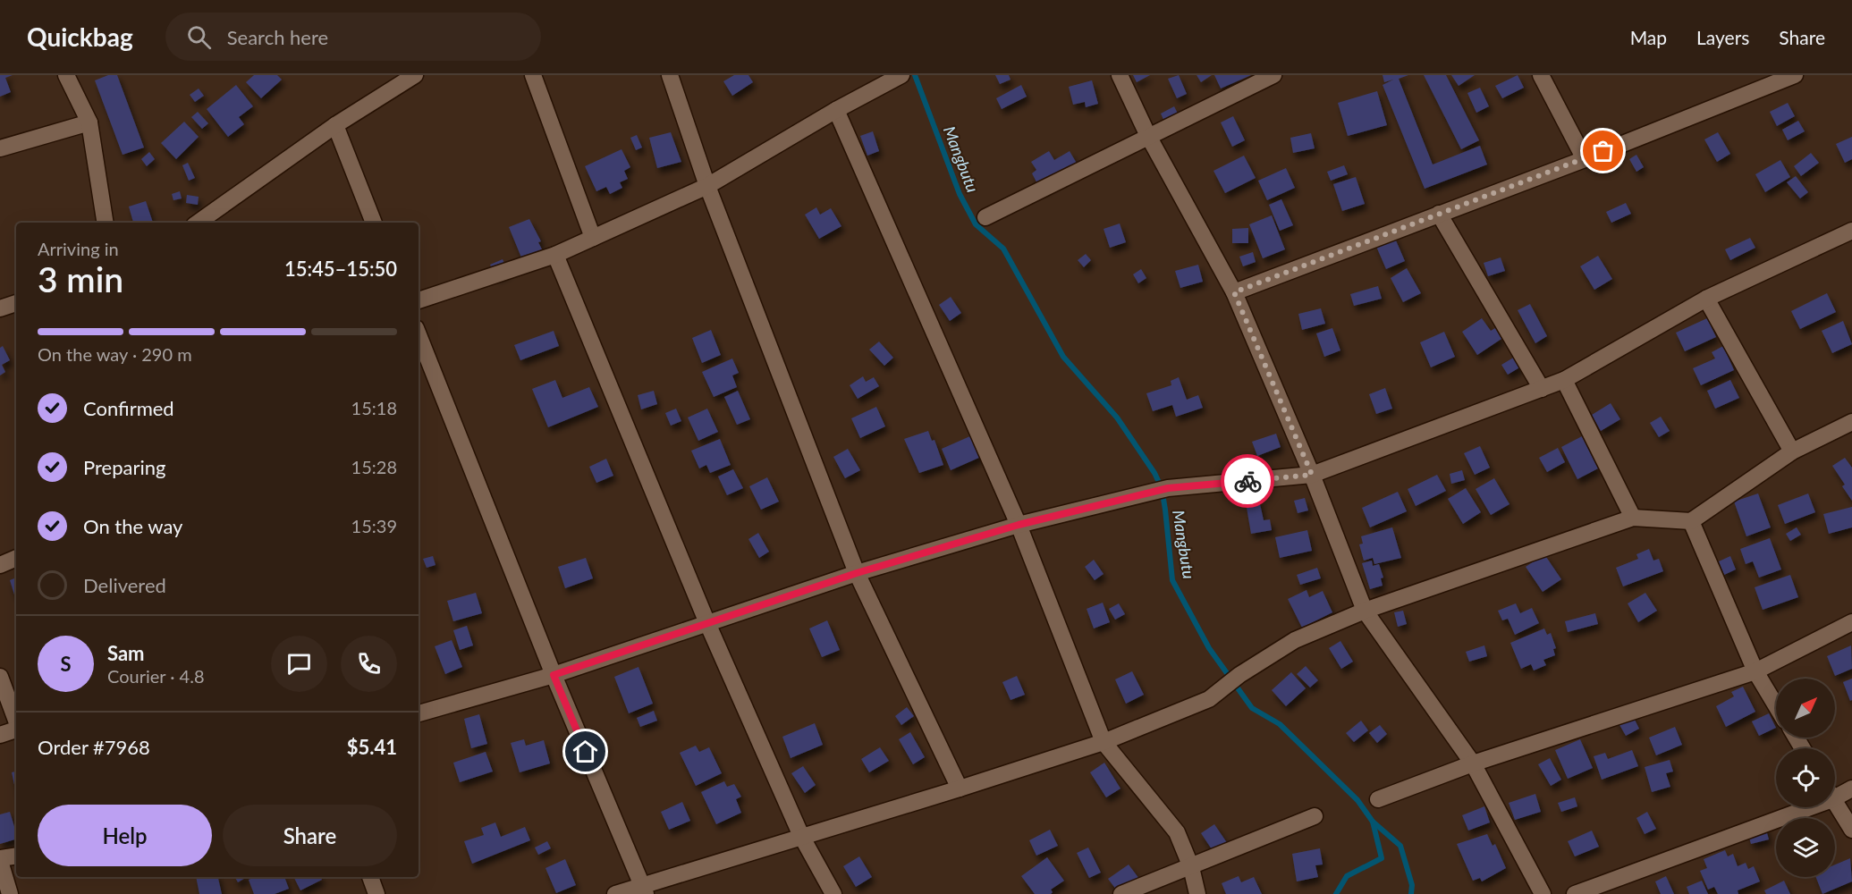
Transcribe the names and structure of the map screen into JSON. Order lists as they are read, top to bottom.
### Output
{
  "water": ["Mangbutu"],
  "north": "top right",
  "page": {
    "header": "Quickbag",
    "search": "Search here",
    "nav": ["Map", "Layers", "Share"],
    "heading": ["3 min", "Arriving in", "15:45–15:50"],
    "panel": [
      "Sam",
      "Courier · 4.8",
      "Order #7968",
      "$5.41"
    ],
    "bar": "On the way · 290 m",
    "list": [
      ["Confirmed", "15:18"],
      ["Preparing", "15:28"],
      ["On the way", "15:39"],
      "Delivered"
    ],
    "round": "S",
    "buttons": ["Help", "Share"]
  }
}
